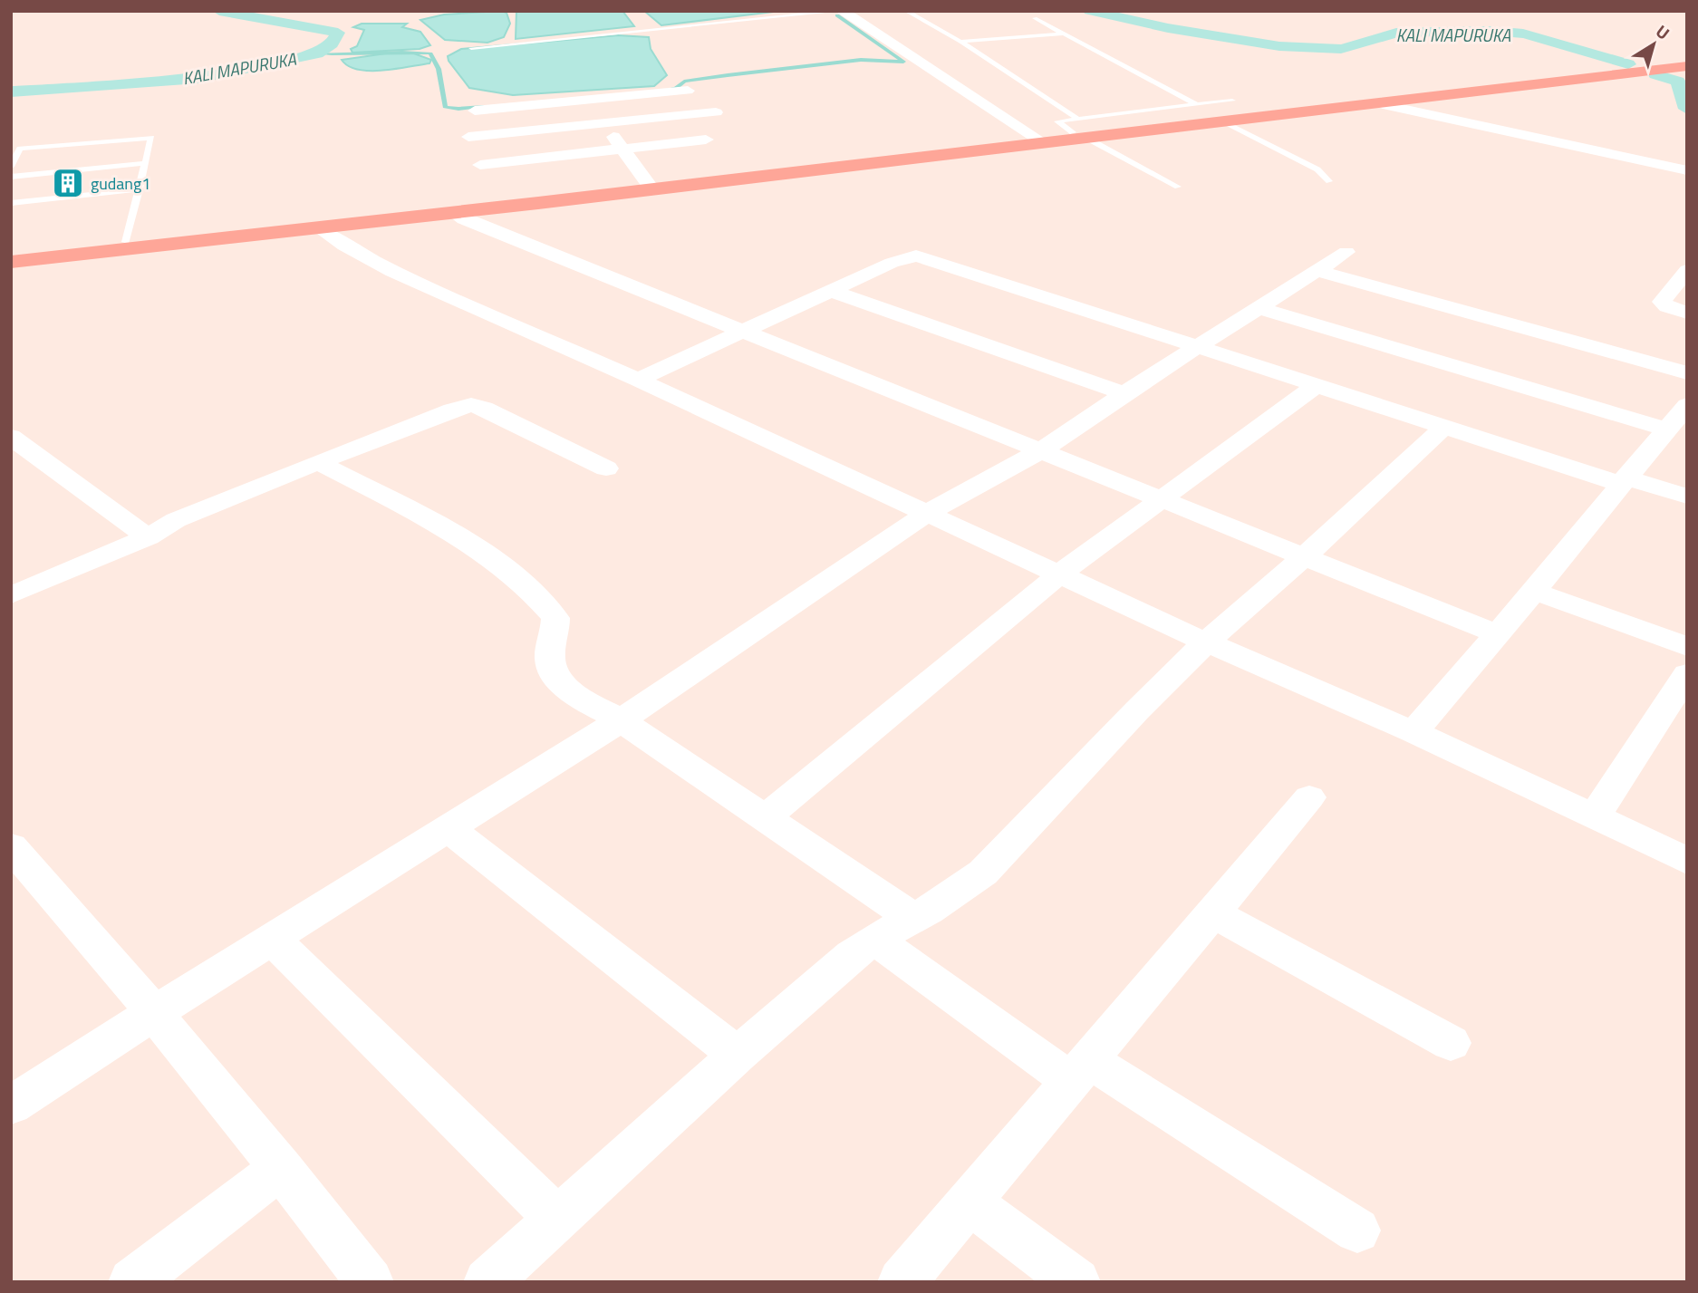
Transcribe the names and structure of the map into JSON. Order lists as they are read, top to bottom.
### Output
{
  "water": ["KALI MAPURUKA"],
  "places": {
    "building": ["gudang1"]
  },
  "north": "top right"
}
